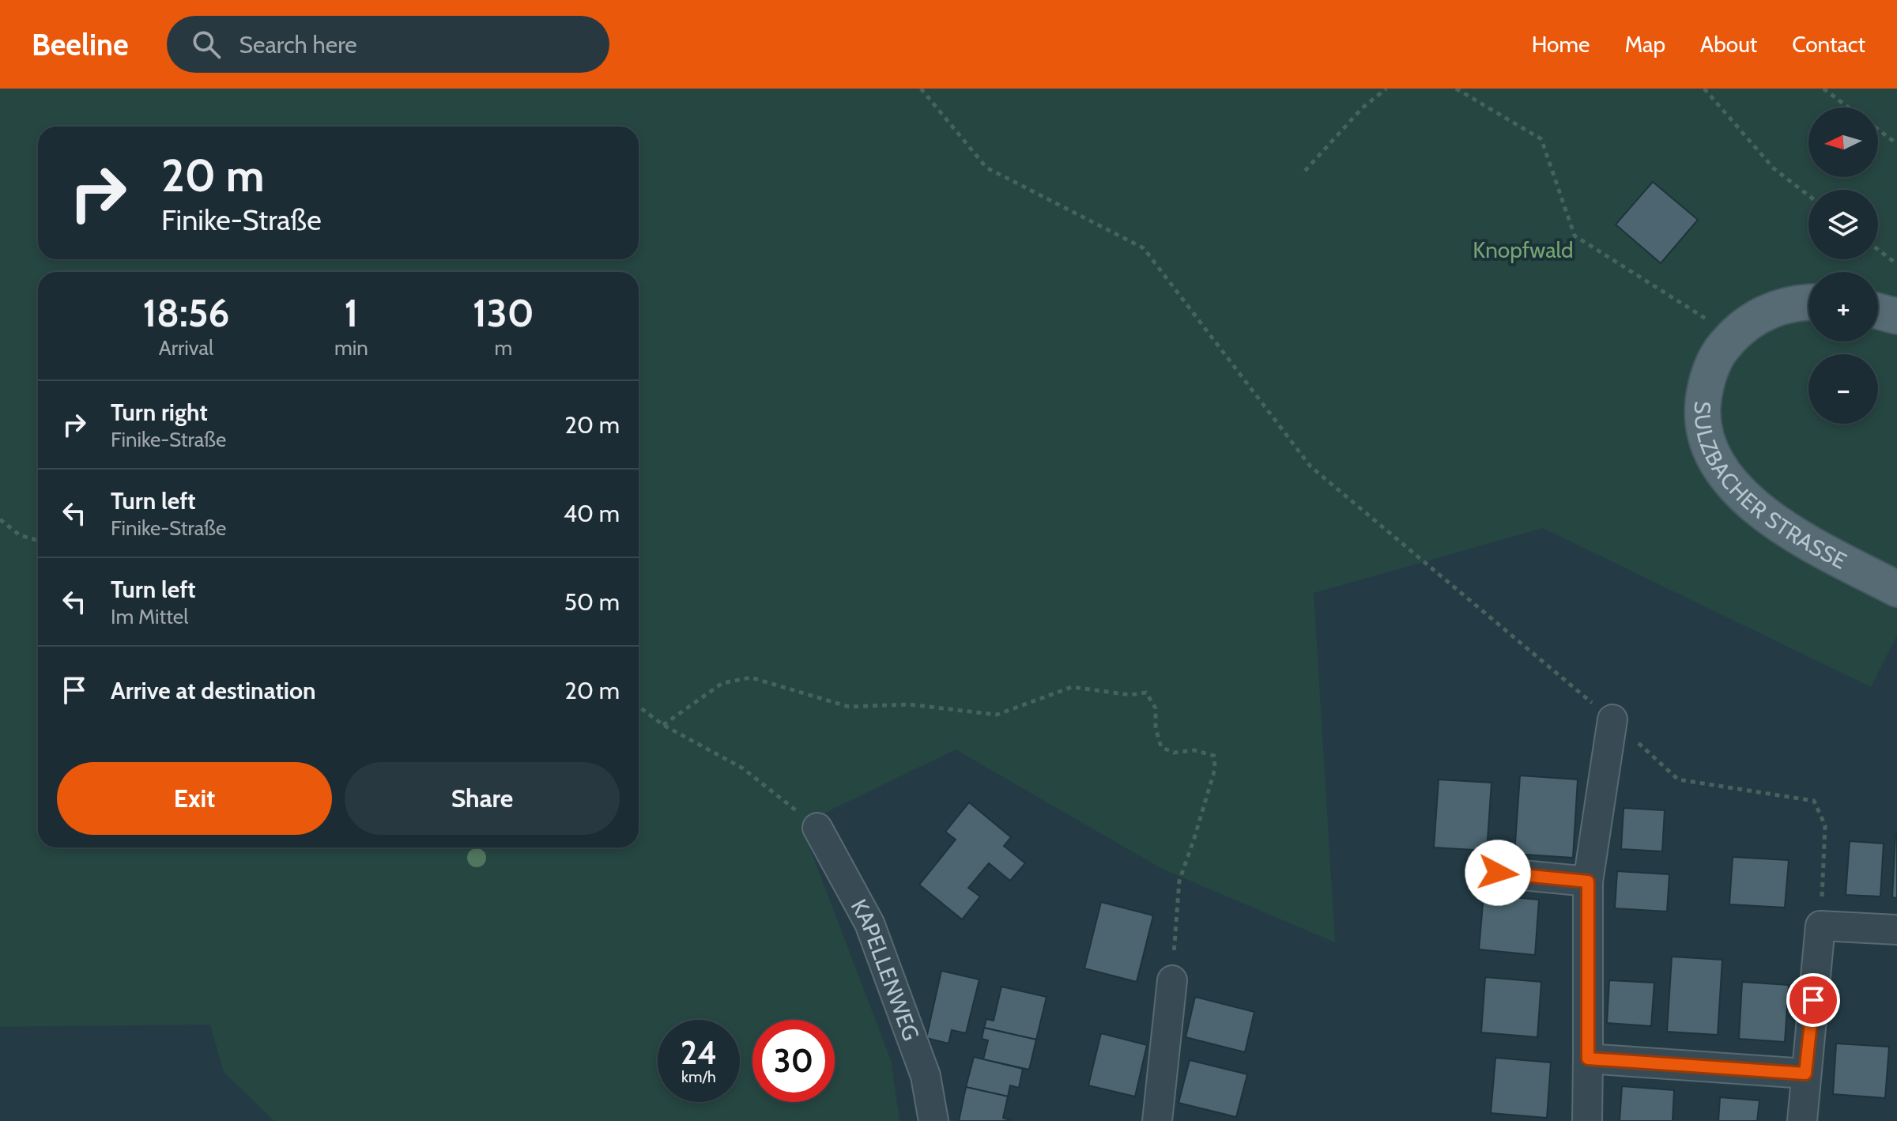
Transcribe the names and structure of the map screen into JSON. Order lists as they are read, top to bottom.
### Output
{
  "streets": {
    "main road": ["SULZBACHER STRASSE"],
    "street": ["KAPELLENWEG"]
  },
  "parks": ["Knopfwald"],
  "north": "left",
  "page": {
    "header": "Beeline",
    "search": "Search here",
    "nav": [
      "Home",
      "Map",
      "About",
      "Contact"
    ],
    "map_buttons": ["+", "−"],
    "turn": ["20 m", "Finike-Straße"],
    "eta": [
      "18:56",
      "Arrival",
      "1",
      "min",
      "130",
      "m"
    ],
    "list": [
      {
        "name": "Turn right",
        "note": "Finike-Straße",
        "value": "20 m"
      },
      {
        "name": "Turn left",
        "note": "Finike-Straße",
        "value": "40 m"
      },
      {
        "name": "Turn left",
        "note": "Im Mittel",
        "value": "50 m"
      },
      {
        "name": "Arrive at destination",
        "value": "20 m"
      }
    ],
    "buttons": ["Exit", "Share"],
    "speed": "24 km/h",
    "limit": "30"
  }
}
